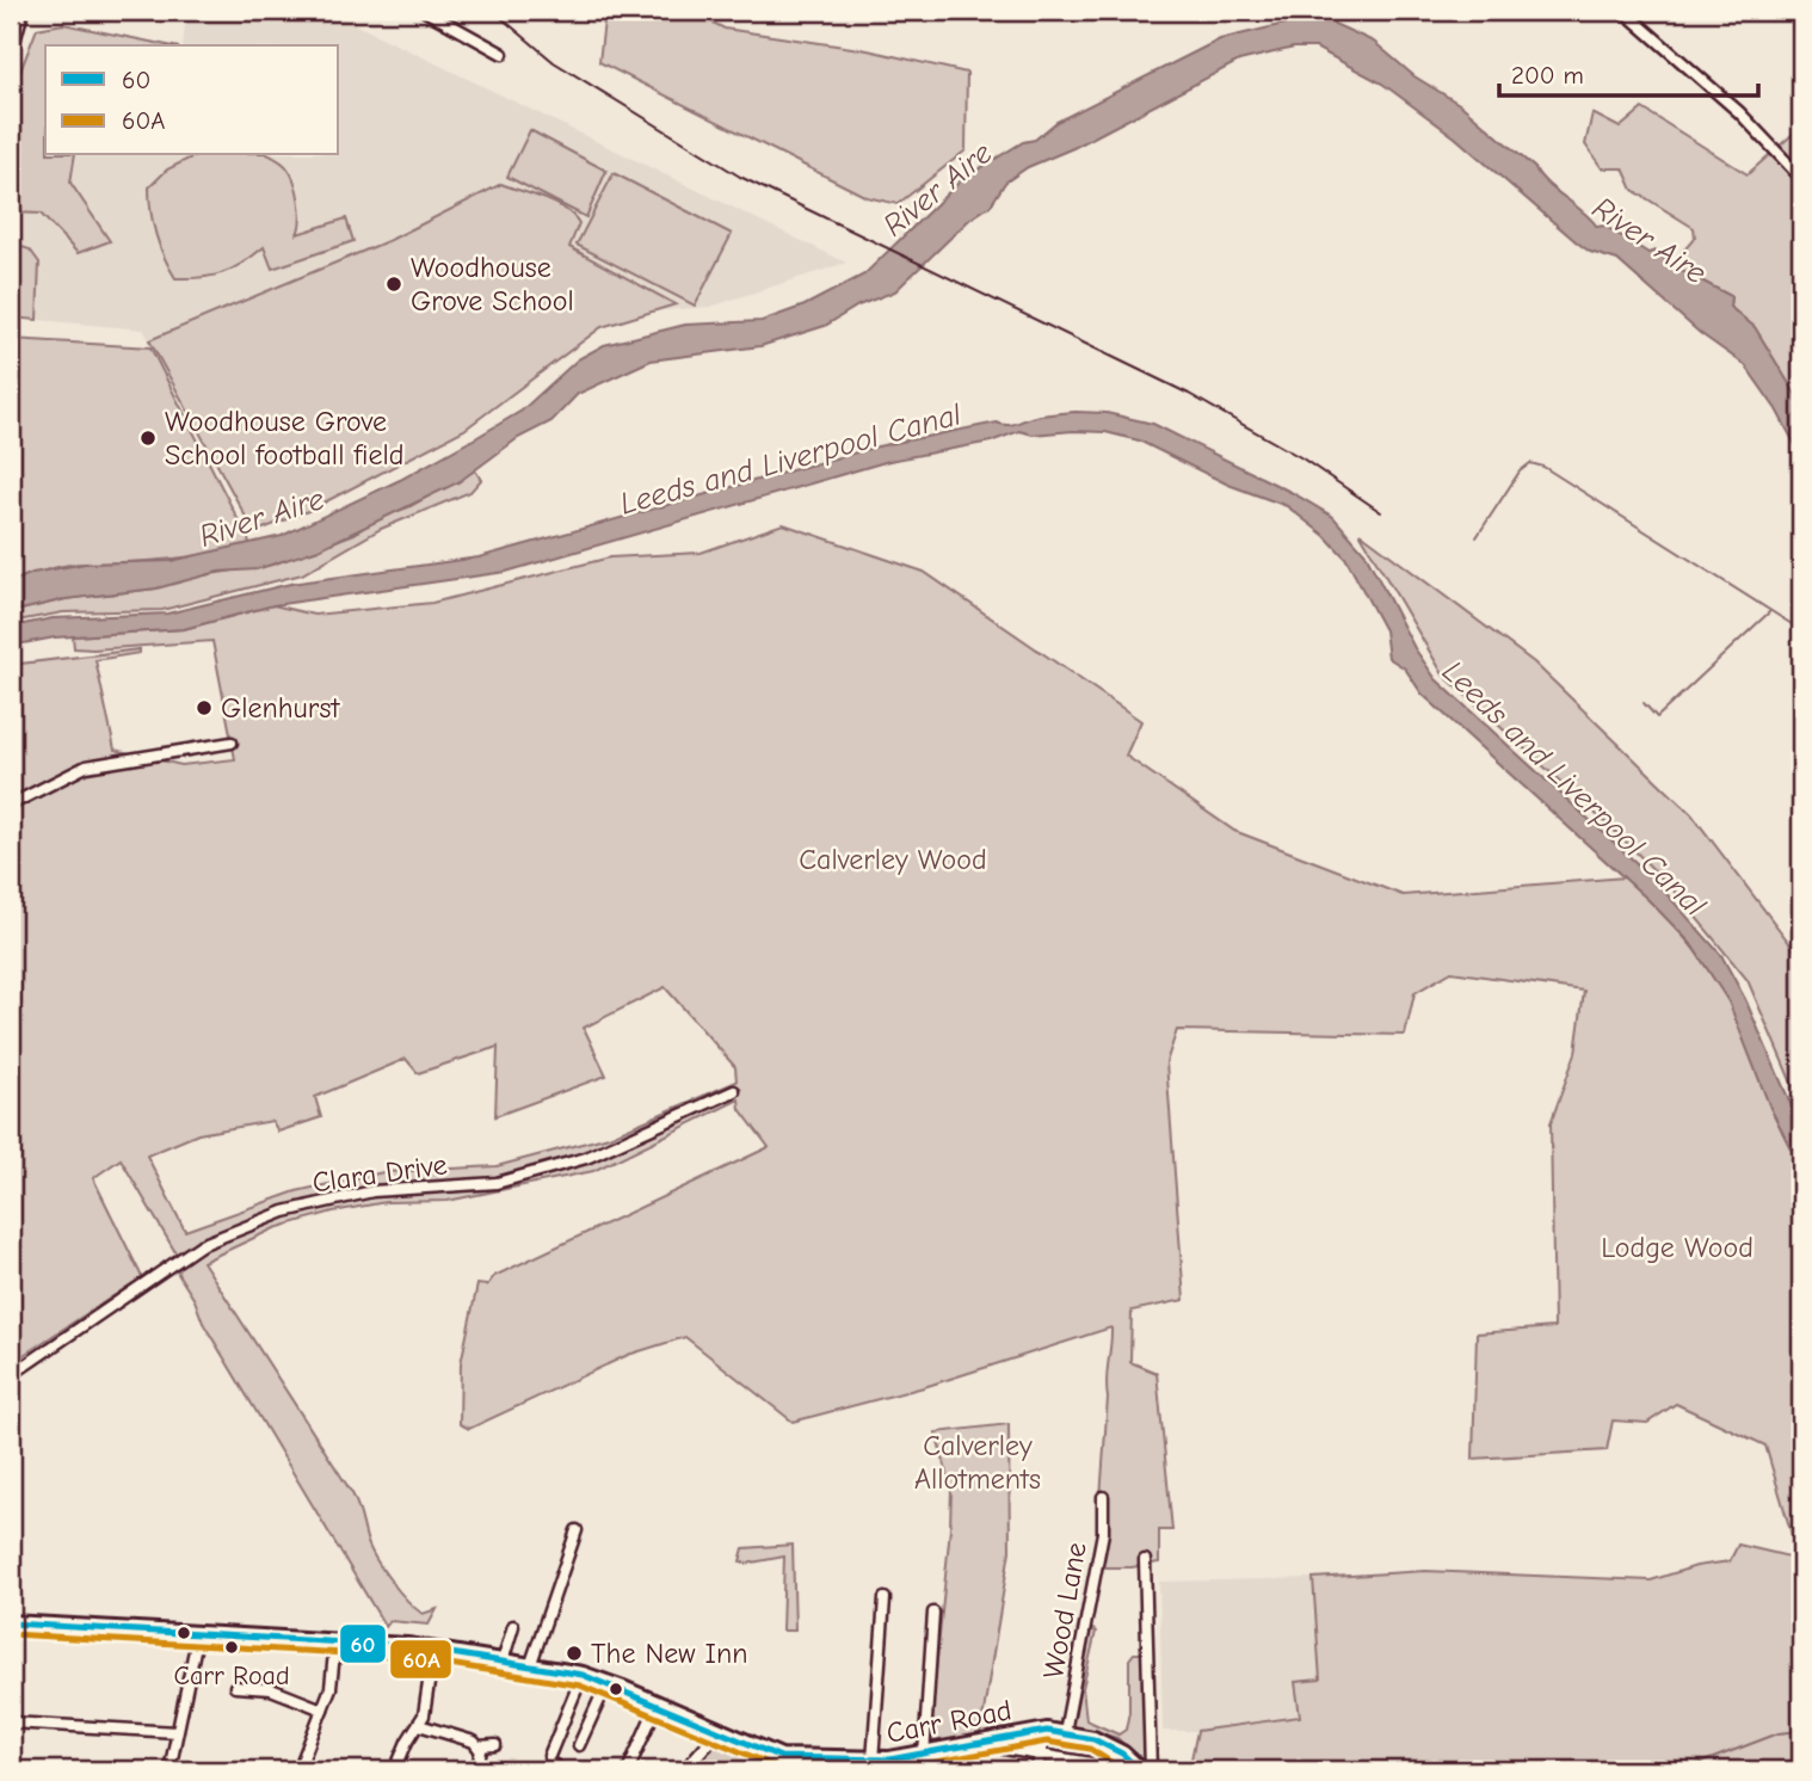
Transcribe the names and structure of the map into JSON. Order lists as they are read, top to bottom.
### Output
{
  "streets": {
    "main road": ["Carr Road"],
    "street": ["Clara Drive", "Wood Lane"]
  },
  "crossings": [
    ["Wood Lane", "Carr Road"]
  ],
  "water": ["River Aire", "Leeds and Liverpool Canal"],
  "parks": ["Calverley Wood", "Lodge Wood", "Calverley Allotments"],
  "places": [
    "Woodhouse Grove School",
    "Woodhouse Grove School football field",
    "Glenhurst",
    "Carr Road",
    "The New Inn"
  ],
  "lines": ["transit line 60", "transit line 60A"],
  "legend": ["60", "60A"],
  "scale_bar": "200 m"
}
